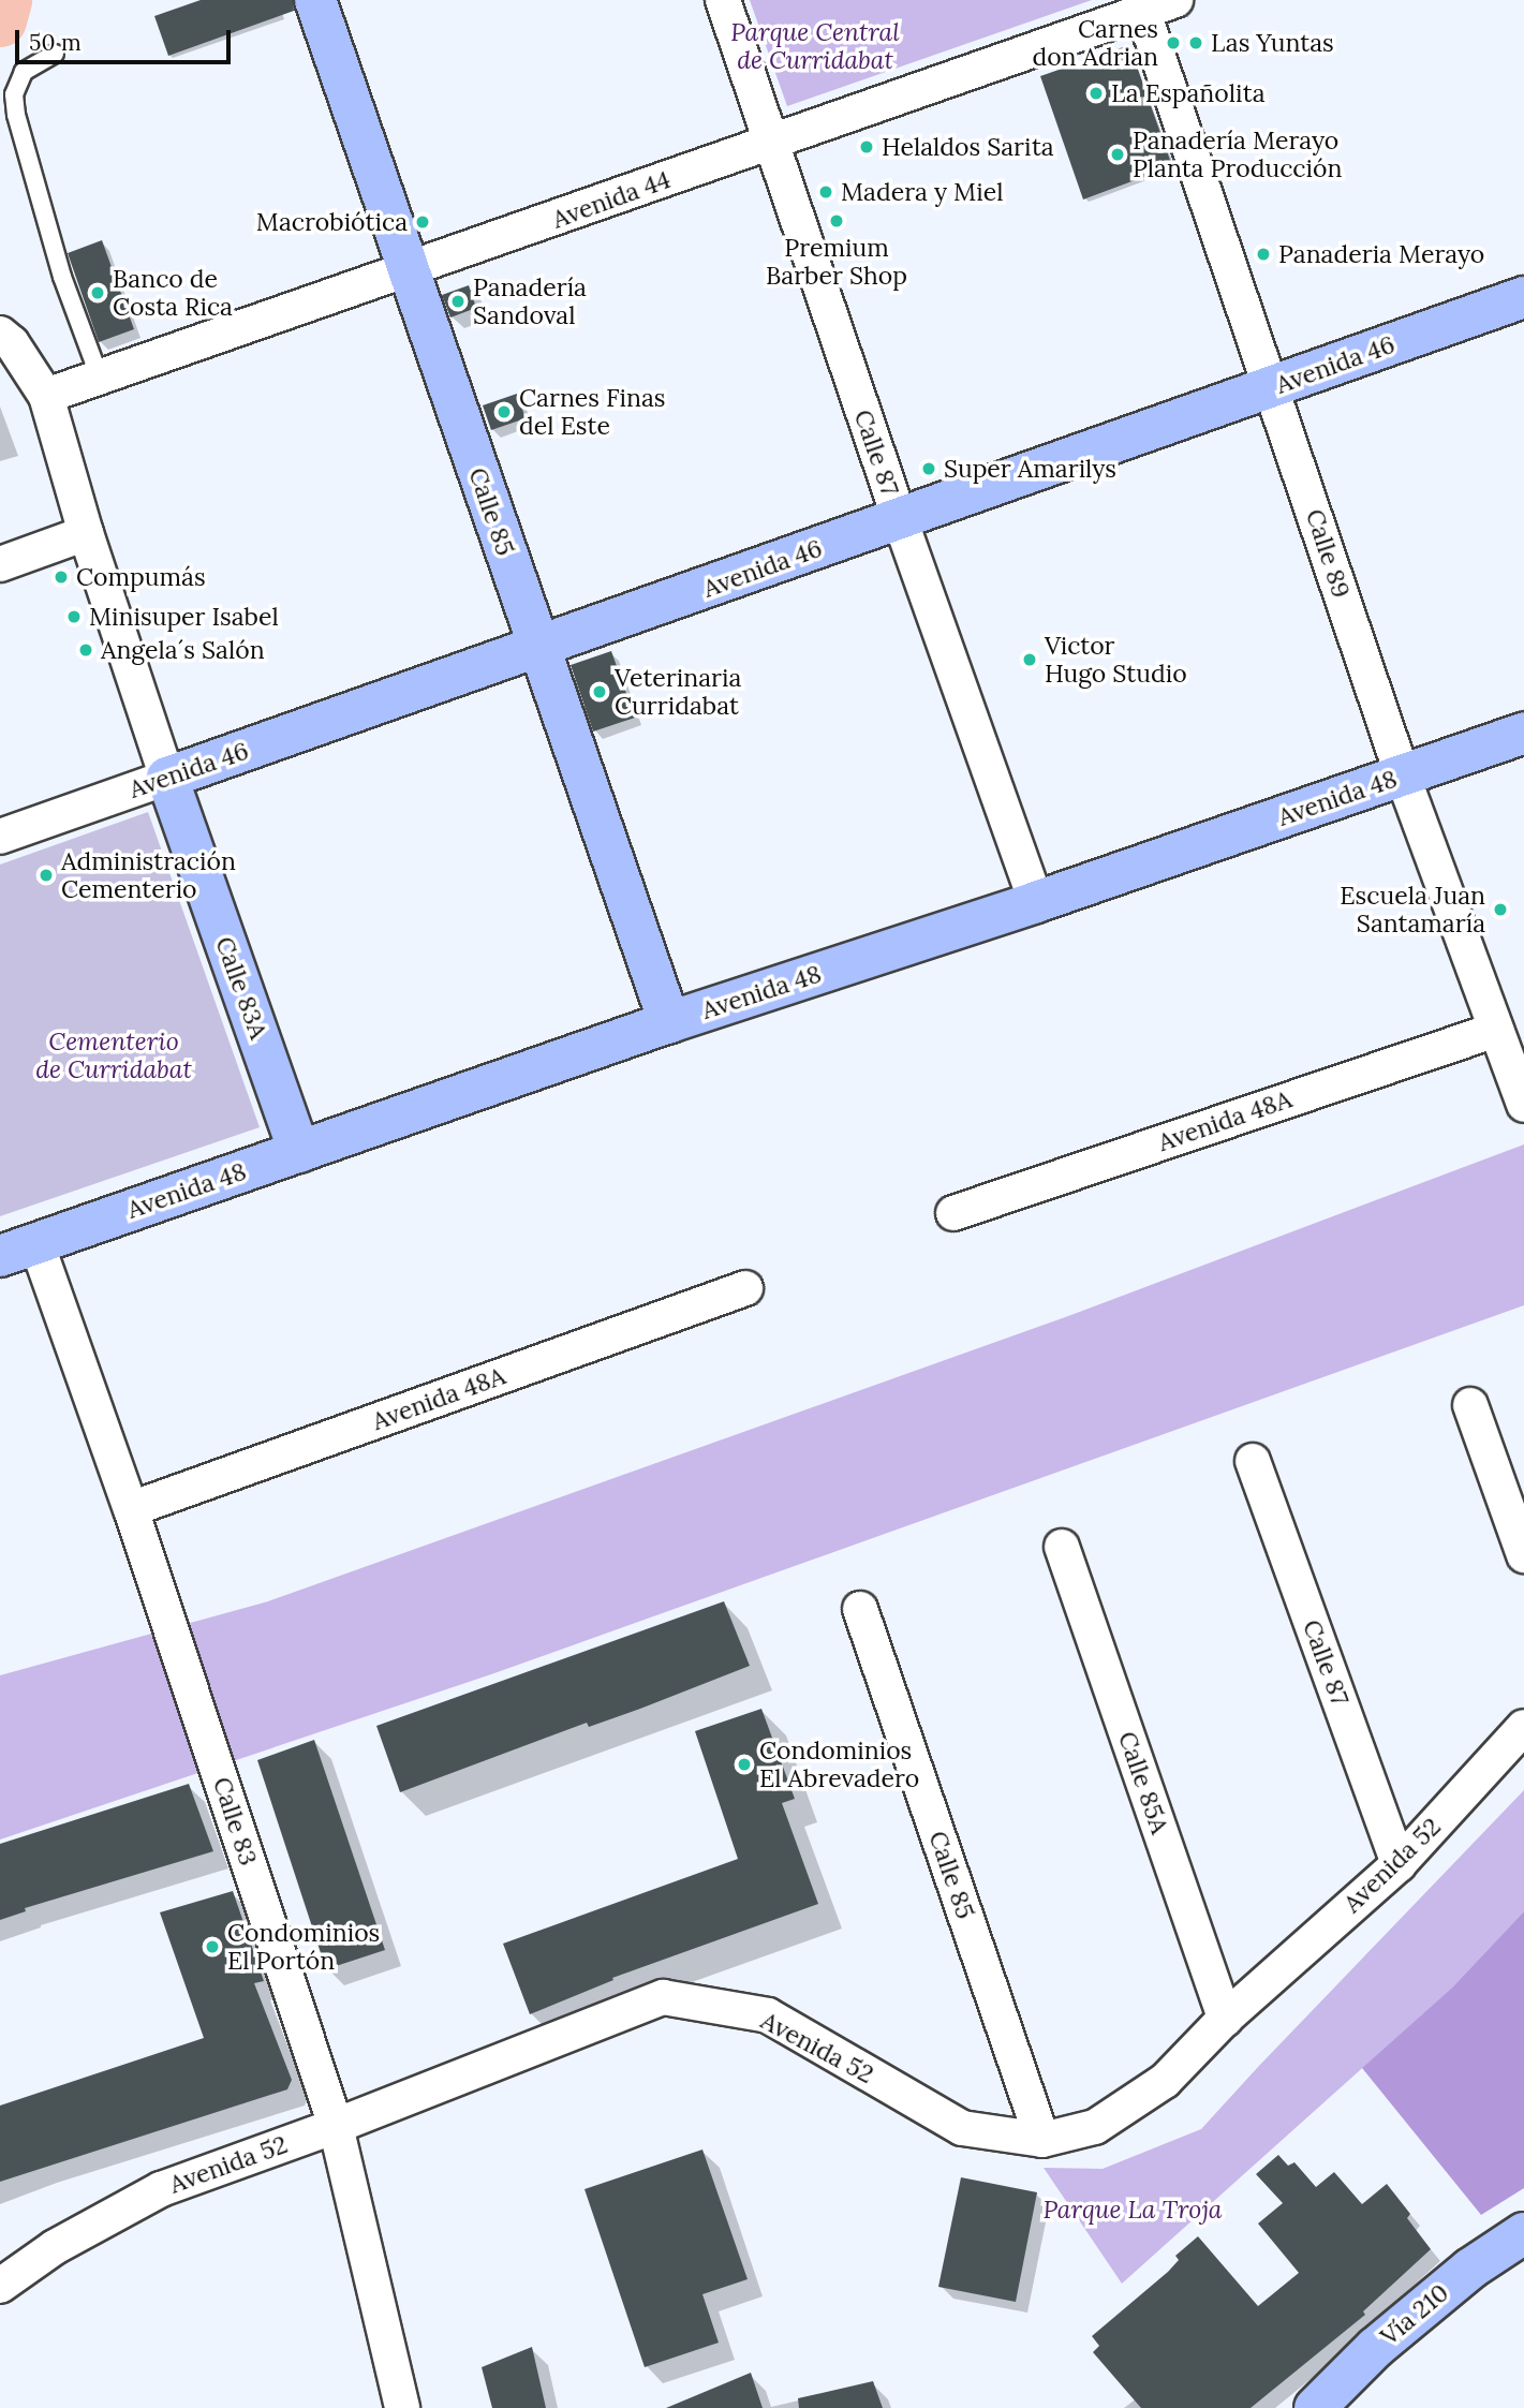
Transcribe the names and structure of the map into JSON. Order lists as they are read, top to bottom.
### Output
{
  "streets": {
    "street": [
      "Avenida 44",
      "Avenida 46",
      "Calle 87",
      "Calle 85",
      "Calle 89",
      "Avenida 48",
      "Calle 83A",
      "Avenida 48A",
      "Calle 85A",
      "Calle 83",
      "Avenida 52",
      "Vía 210"
    ]
  },
  "crossings": [
    ["Avenida 44", "Calle 87"],
    ["Avenida 44", "Calle 85"],
    ["Avenida 44", "Calle 89"],
    ["Avenida 44", "Calle 83A"],
    ["Avenida 46", "Calle 87"],
    ["Avenida 46", "Calle 85"],
    ["Avenida 46", "Calle 89"],
    ["Avenida 46", "Calle 83A"],
    ["Calle 87", "Avenida 48"],
    ["Calle 87", "Avenida 52"],
    ["Calle 85", "Avenida 48"],
    ["Calle 85", "Avenida 52"],
    ["Calle 89", "Avenida 48"],
    ["Calle 89", "Avenida 48A"],
    ["Avenida 48", "Calle 83A"],
    ["Avenida 48", "Calle 83"],
    ["Avenida 48A", "Calle 83"],
    ["Calle 85A", "Avenida 52"],
    ["Calle 83", "Avenida 52"]
  ],
  "parks": ["Parque Central de Curridabat", "Cementerio de Curridabat", "Parque La Troja"],
  "places": [
    "Carnes don Adrian",
    "Las Yuntas",
    "La Españolita",
    "Helaldos Sarita",
    "Panadería Merayo Planta Producción",
    "Madera y Miel",
    "Premium Barber Shop",
    "Macrobiótica",
    "Panaderia Merayo",
    "Banco de Costa Rica",
    "Panadería Sandoval",
    "Carnes Finas del Este",
    "Super Amarilys",
    "Compumás",
    "Minisuper Isabel",
    "Angela´s Salón",
    "Victor Hugo Studio",
    "Veterinaria Curridabat",
    "Administración Cementerio",
    "Escuela Juan Santamaría",
    "Condominios El Abrevadero",
    "Condominios El Portón"
  ],
  "scale_bar": "50 m"
}
